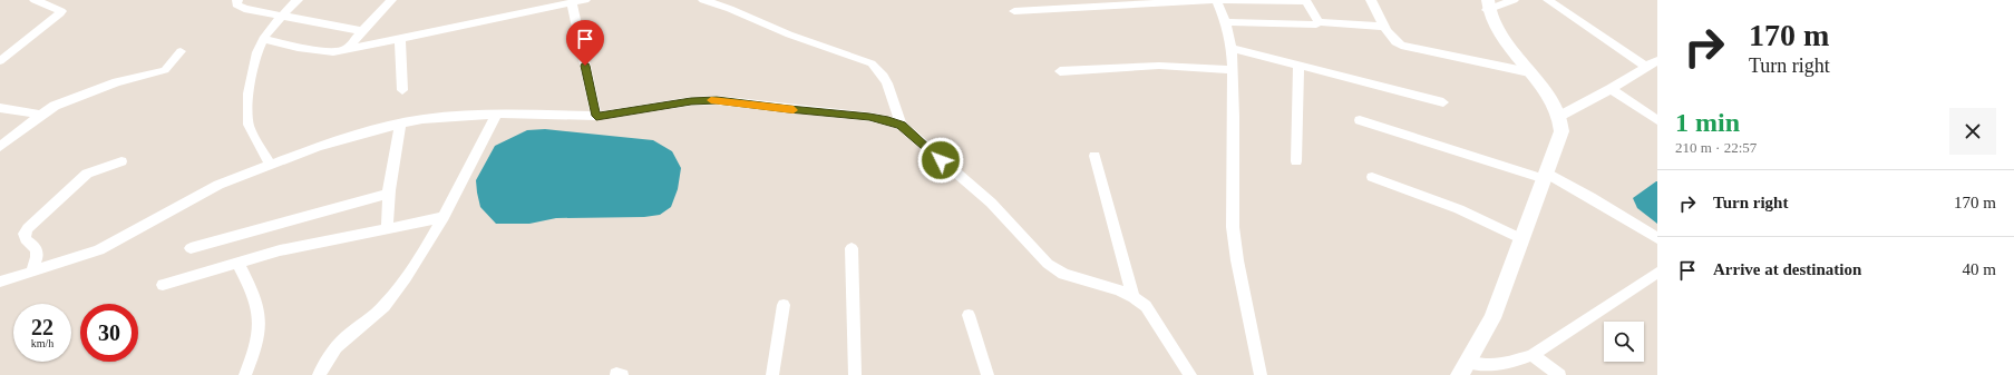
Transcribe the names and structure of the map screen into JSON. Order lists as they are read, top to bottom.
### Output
{
  "page": {
    "turn": ["170 m", "Turn right"],
    "heading": ["1 min", "210 m · 22:57"],
    "list": [
      {
        "name": "Turn right",
        "value": "170 m"
      },
      {
        "name": "Arrive at destination",
        "value": "40 m"
      }
    ],
    "speed": "22 km/h",
    "limit": "30"
  }
}
